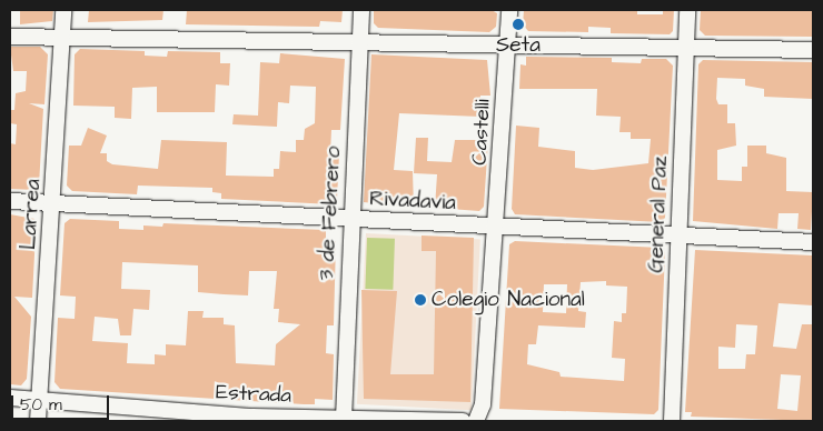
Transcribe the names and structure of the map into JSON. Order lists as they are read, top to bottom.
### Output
{
  "streets": {
    "street": [
      "Castelli",
      "Rivadavia",
      "3 de Febrero",
      "Larrea",
      "General Paz",
      "Estrada"
    ]
  },
  "crossings": [
    ["Castelli", "Rivadavia"],
    ["Rivadavia", "3 de Febrero"],
    ["Rivadavia", "Larrea"],
    ["Rivadavia", "General Paz"],
    ["3 de Febrero", "Estrada"],
    ["Larrea", "Estrada"]
  ],
  "places": ["Seta", "Colegio Nacional"],
  "scale_bar": "50 m"
}
